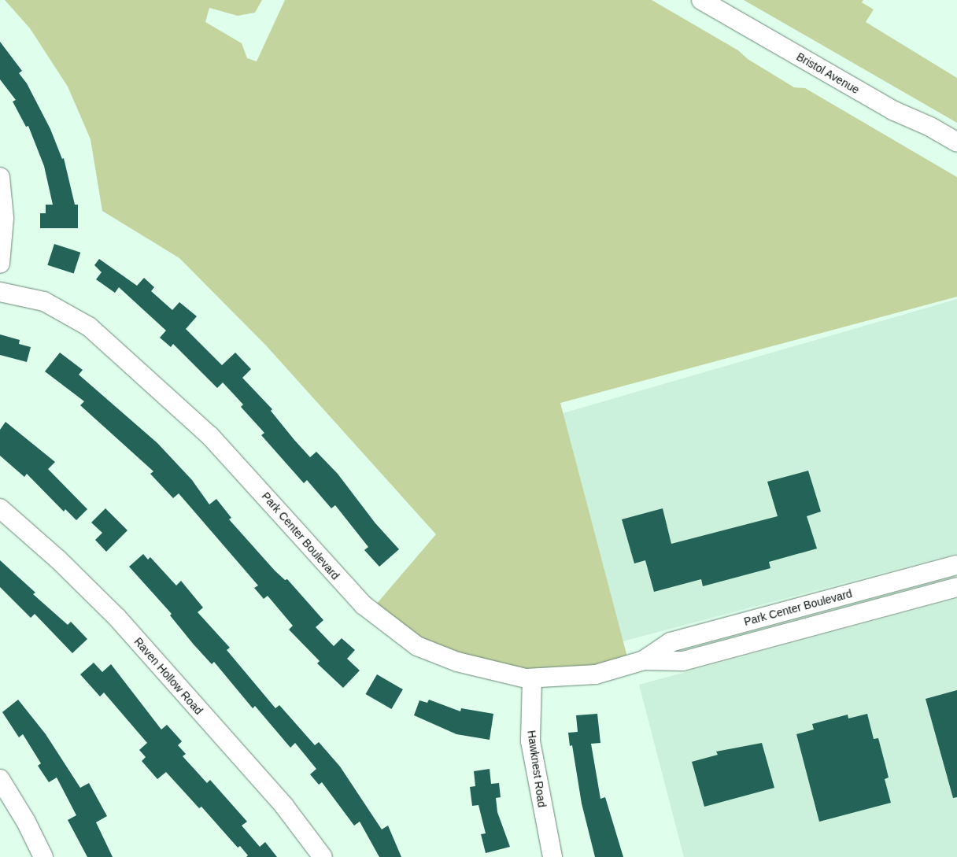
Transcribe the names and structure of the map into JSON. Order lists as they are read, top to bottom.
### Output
{
  "streets": {
    "street": [
      "Bristol Avenue",
      "Park Center Boulevard",
      "Raven Hollow Road",
      "Hawknest Road"
    ]
  },
  "crossings": [
    ["Park Center Boulevard", "Hawknest Road"]
  ]
}
